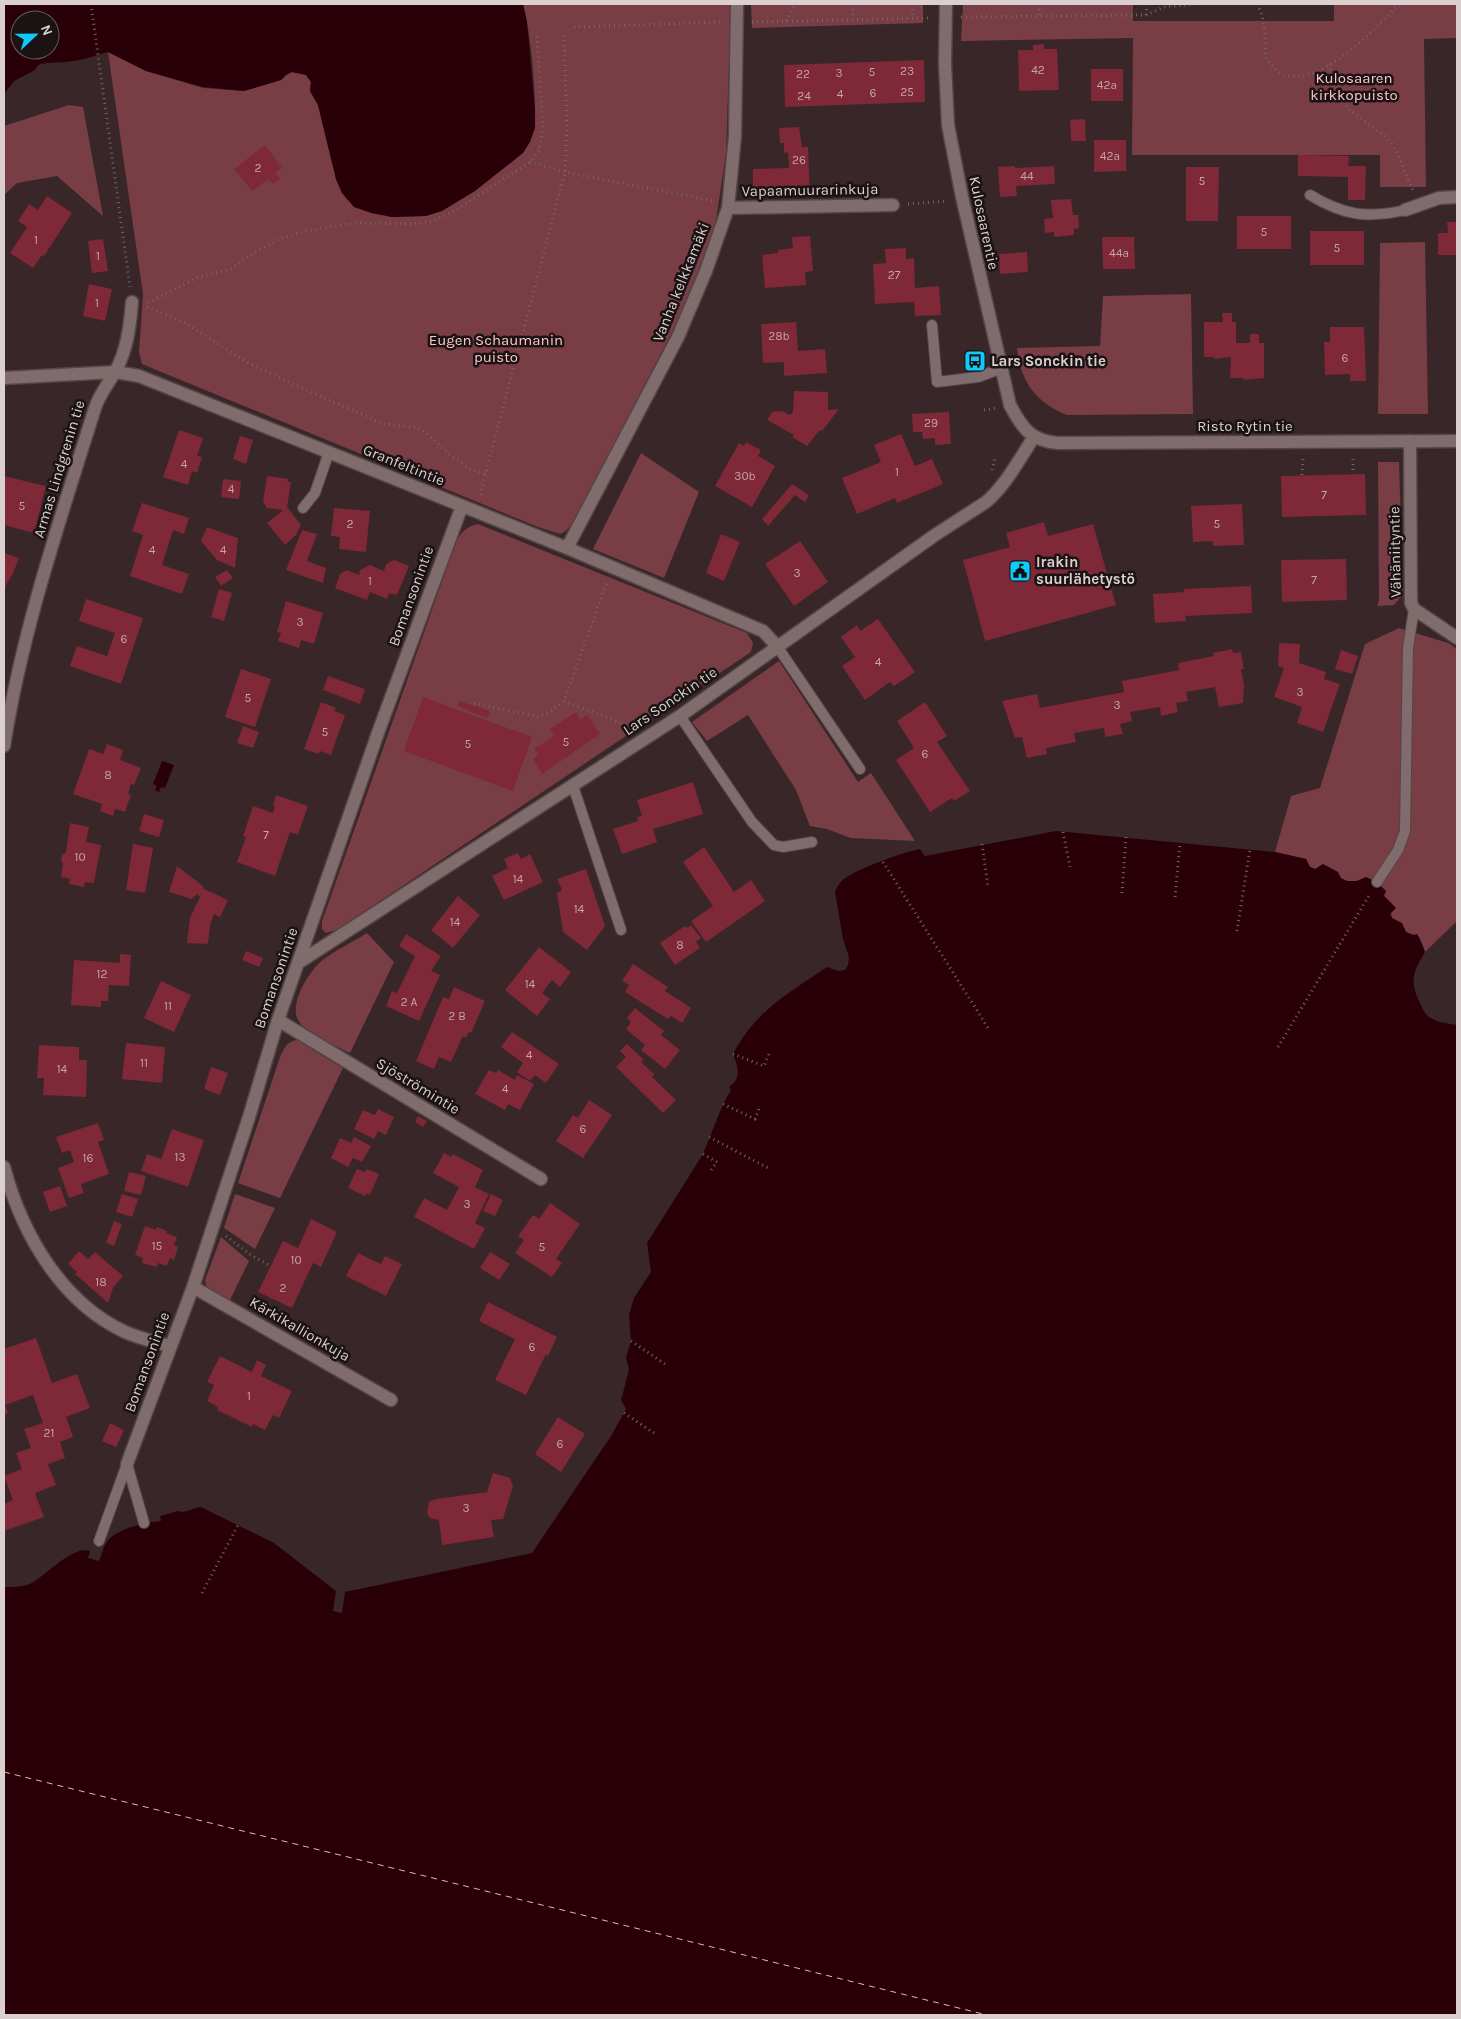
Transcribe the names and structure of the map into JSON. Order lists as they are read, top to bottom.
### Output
{
  "streets": {
    "street": [
      "Vapaamuurarinkuja",
      "Kulosaarentie",
      "Vanha kelkkamäki",
      "Risto Rytin tie",
      "Granfeltintie",
      "Armas Lindgrenin tie",
      "Vähäniityntie",
      "Bomansonintie",
      "Lars Sonckin tie",
      "Sjöströmintie",
      "Kärkikallionkuja"
    ]
  },
  "crossings": [
    ["Vapaamuurarinkuja", "Vanha kelkkamäki"],
    ["Kulosaarentie", "Risto Rytin tie"],
    ["Kulosaarentie", "Lars Sonckin tie"],
    ["Vanha kelkkamäki", "Granfeltintie"],
    ["Risto Rytin tie", "Vähäniityntie"],
    ["Risto Rytin tie", "Lars Sonckin tie"],
    ["Granfeltintie", "Armas Lindgrenin tie"],
    ["Granfeltintie", "Bomansonintie"],
    ["Granfeltintie", "Lars Sonckin tie"],
    ["Bomansonintie", "Lars Sonckin tie"],
    ["Bomansonintie", "Sjöströmintie"],
    ["Bomansonintie", "Kärkikallionkuja"]
  ],
  "parks": ["Kulosaaren kirkkopuisto", "Eugen Schaumanin puisto"],
  "places": {
    "bus stop": ["Lars Sonckin tie"],
    "public building": ["Irakin suurlähetystö"]
  },
  "house_numbers": [
    "42",
    "23",
    "5",
    "3",
    "22",
    "42a",
    "25",
    "6",
    "4",
    "24",
    "42a",
    "26",
    "2",
    "44",
    "5",
    "5",
    "1",
    "5",
    "44a",
    "1",
    "27",
    "1",
    "28b",
    "6",
    "29",
    "4",
    "1",
    "30b",
    "4",
    "7",
    "5",
    "2",
    "5",
    "4",
    "4",
    "3",
    "7",
    "1",
    "3",
    "6",
    "4",
    "3",
    "5",
    "3",
    "5",
    "5",
    "5",
    "6",
    "8",
    "7",
    "10",
    "14",
    "14",
    "14",
    "8",
    "12",
    "14",
    "2 A",
    "11",
    "2 B",
    "4",
    "11",
    "14",
    "4",
    "6",
    "13",
    "16",
    "3",
    "15",
    "5",
    "10",
    "18",
    "2",
    "6",
    "1",
    "21",
    "6",
    "3"
  ],
  "north": "right"
}
